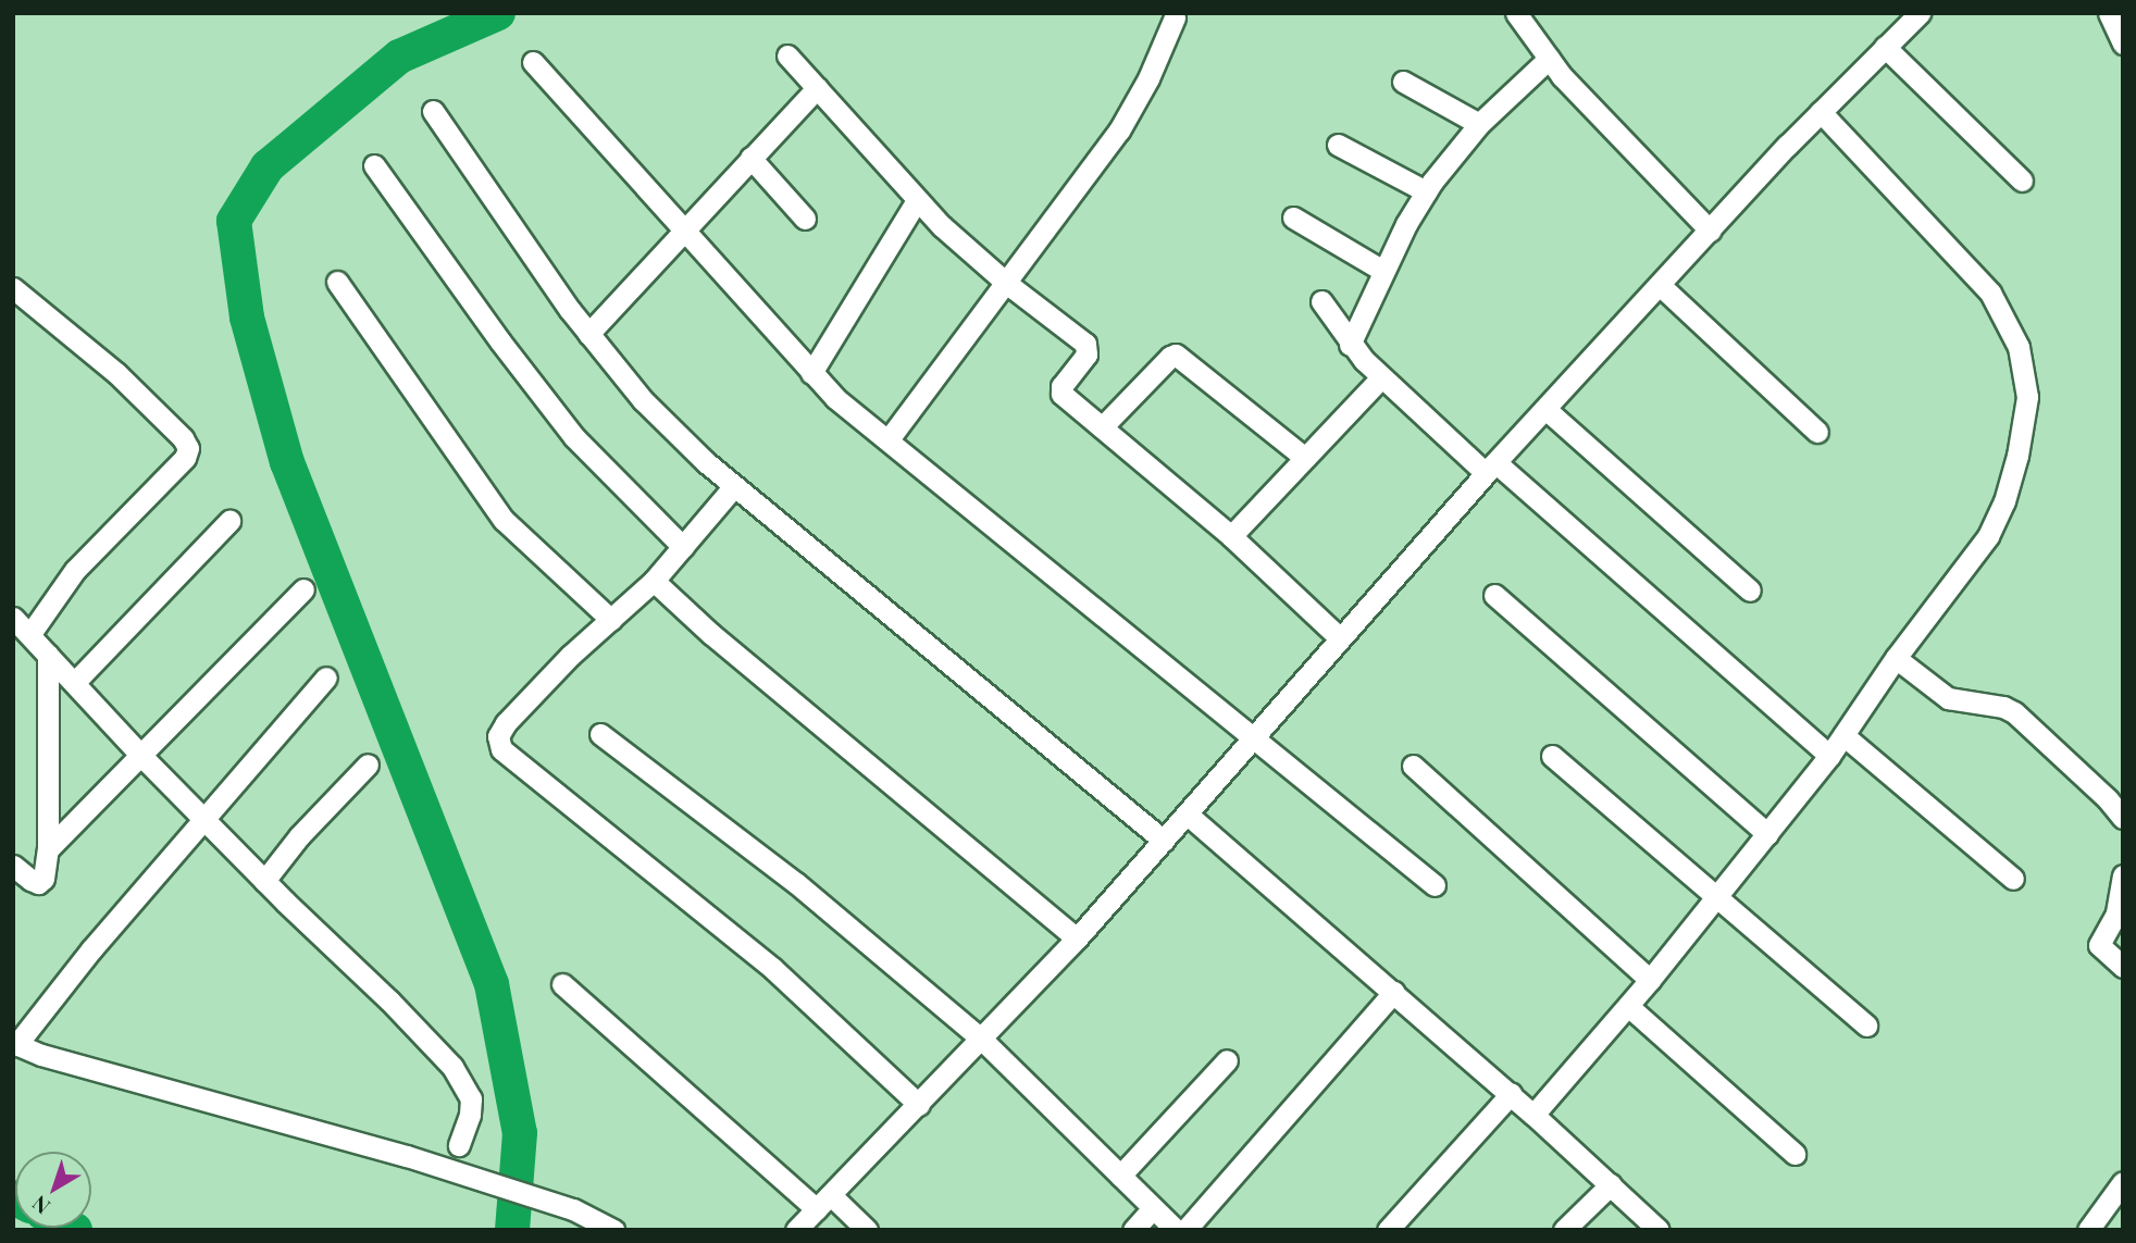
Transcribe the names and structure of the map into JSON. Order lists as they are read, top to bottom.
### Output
{
  "north": "bottom left"
}
